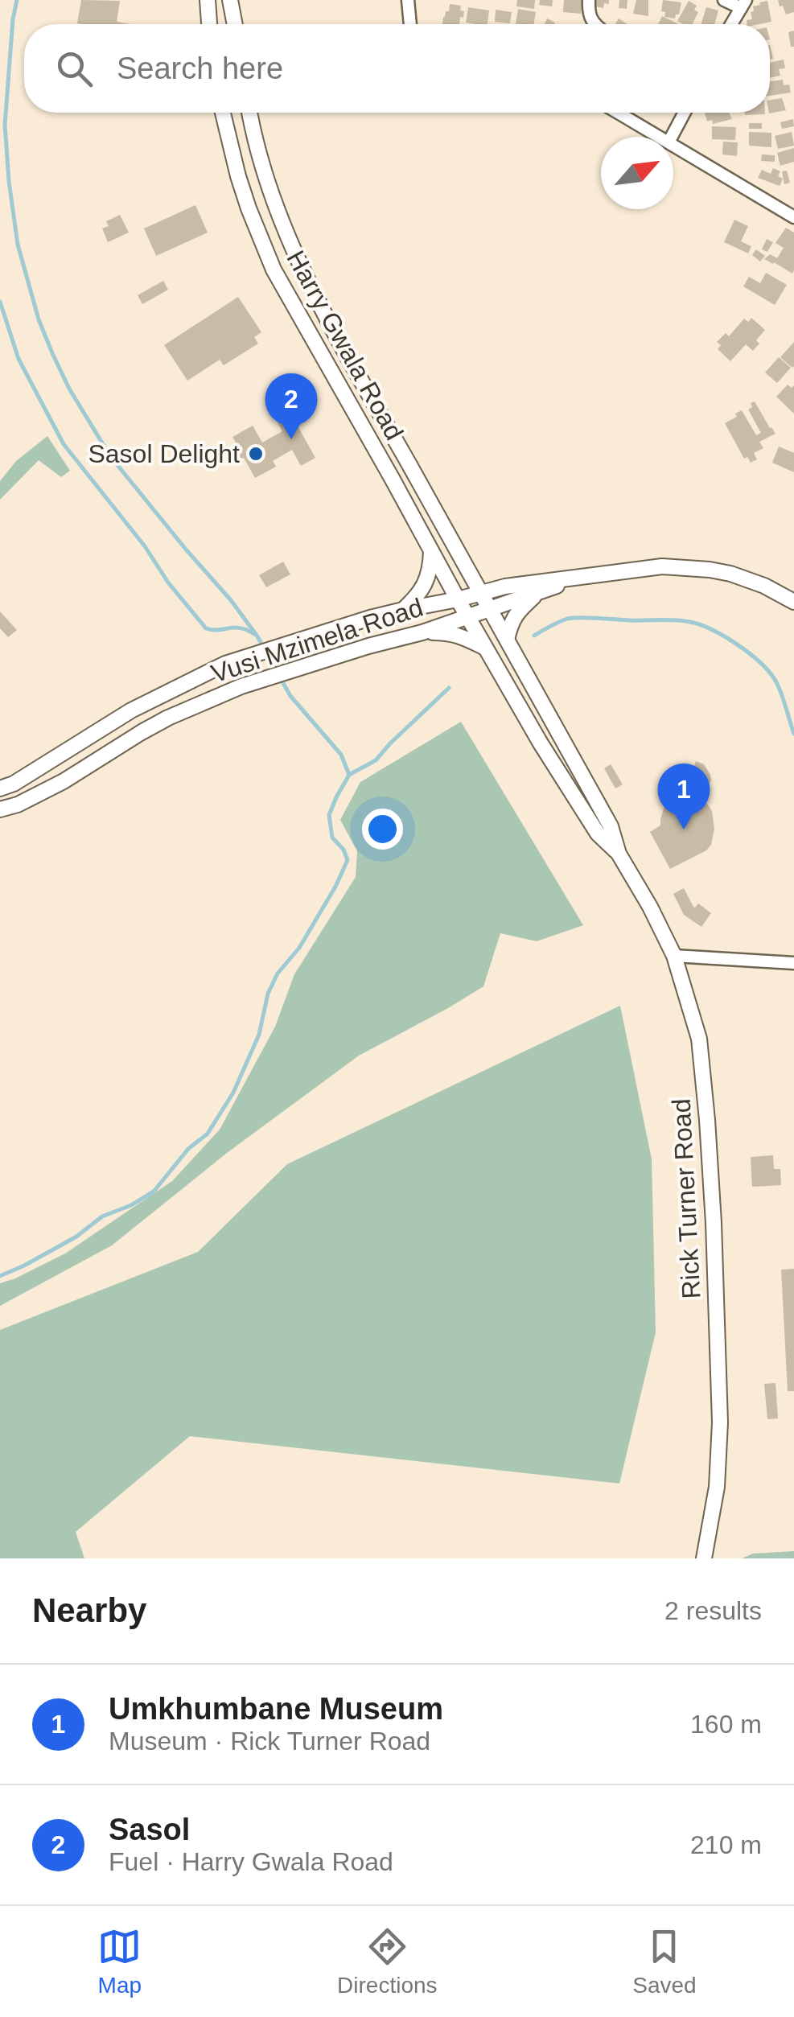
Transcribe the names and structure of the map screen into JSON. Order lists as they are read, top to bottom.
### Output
{
  "streets": {
    "main road": ["Harry Gwala Road", "Vusi Mzimela Road", "Rick Turner Road"]
  },
  "crossings": [
    ["Harry Gwala Road", "Vusi Mzimela Road"],
    ["Harry Gwala Road", "Rick Turner Road"],
    ["Vusi Mzimela Road", "Rick Turner Road"]
  ],
  "places": ["Sasol Delight"],
  "north": "top right",
  "page": {
    "search": "Search here",
    "pins": ["2", "1"],
    "heading": ["Nearby", "2 results"],
    "list": [
      {
        "mark": "1",
        "name": "Umkhumbane Museum",
        "note": "Museum · Rick Turner Road",
        "value": "160 m"
      },
      {
        "mark": "2",
        "name": "Sasol",
        "note": "Fuel · Harry Gwala Road",
        "value": "210 m"
      }
    ],
    "nav": ["Map", "Directions", "Saved"]
  }
}
